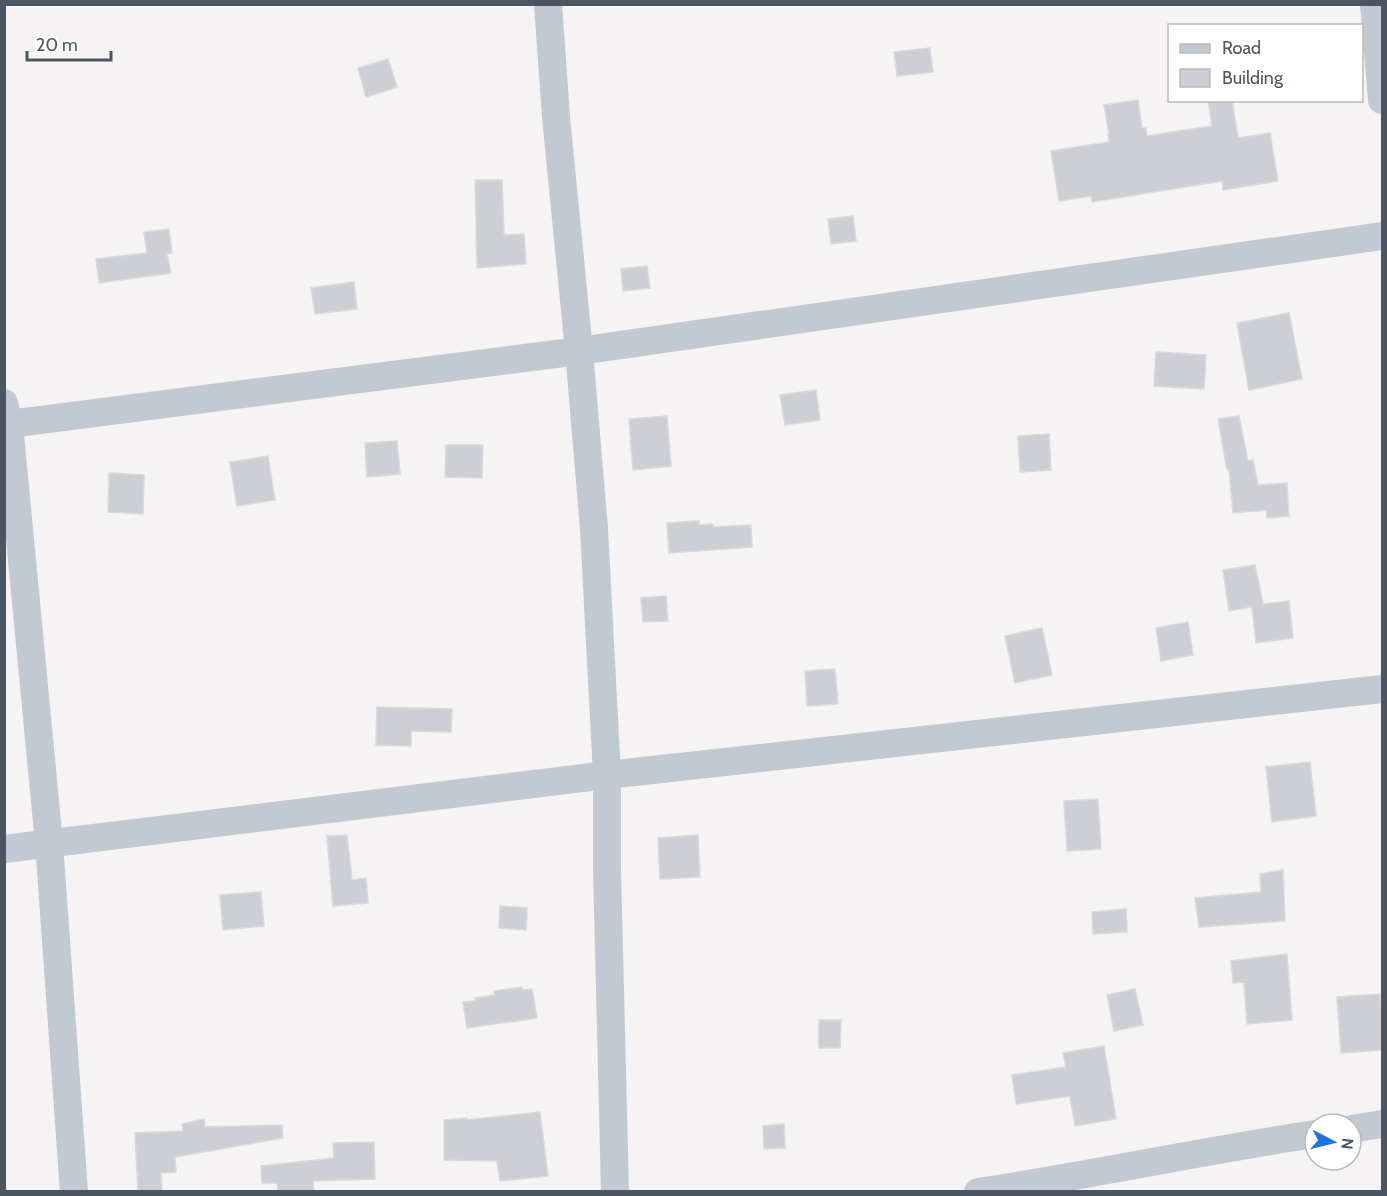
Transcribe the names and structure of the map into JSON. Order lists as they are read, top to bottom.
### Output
{
  "legend": ["Road", "Building"],
  "scale_bar": "20 m",
  "north": "right"
}
